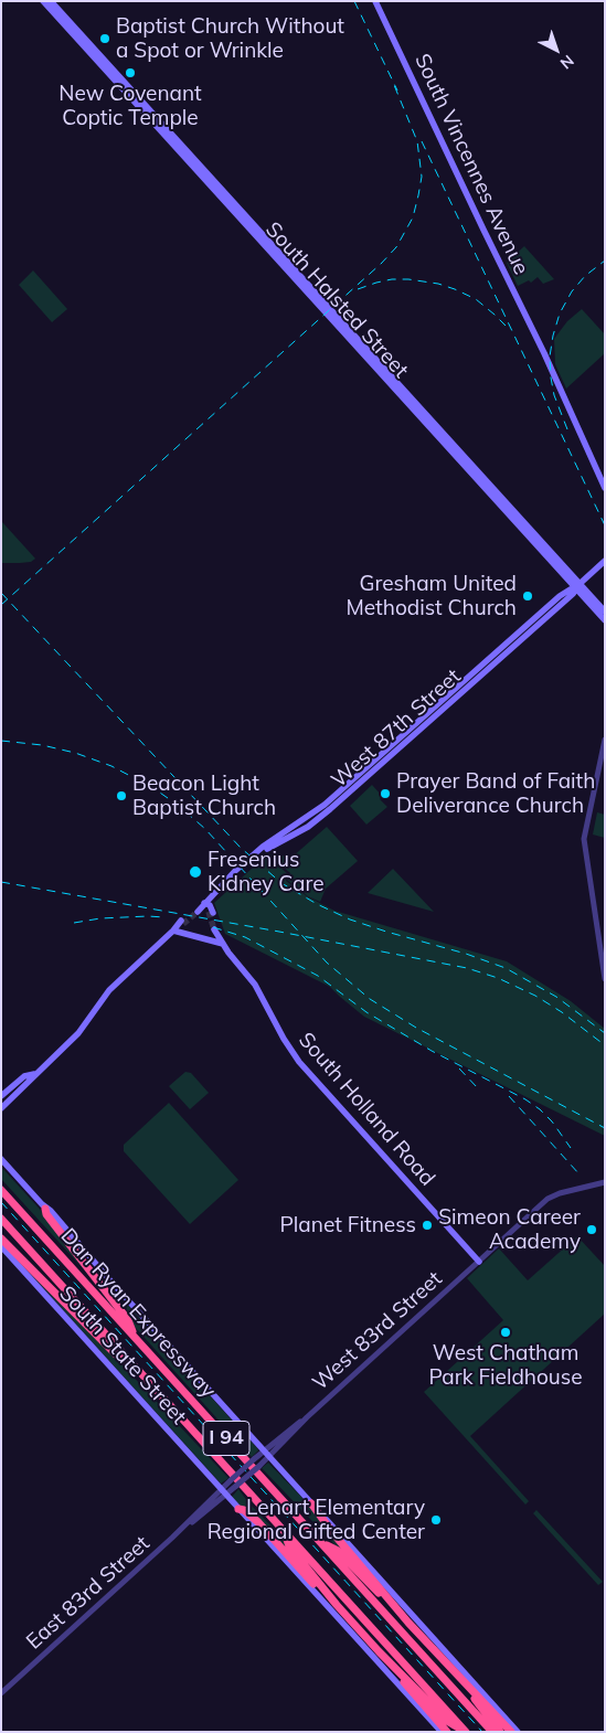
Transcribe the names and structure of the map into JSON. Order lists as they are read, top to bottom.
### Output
{
  "streets": {
    "highway": ["Dan Ryan Expressway", "I 94"],
    "main road": [
      "South Vincennes Avenue",
      "South Halsted Street",
      "West 87th Street",
      "South Holland Road",
      "South State Street"
    ],
    "street": ["West 83rd Street", "East 83rd Street"]
  },
  "crossings": [
    ["South Halsted Street", "West 87th Street"],
    ["South Holland Road", "West 83rd Street"],
    ["West 83rd Street", "South State Street"],
    ["West 83rd Street", "East 83rd Street"],
    ["South State Street", "East 83rd Street"]
  ],
  "places": [
    "Baptist Church Without a Spot or Wrinkle",
    "New Covenant Coptic Temple",
    "Gresham United Methodist Church",
    "Prayer Band of Faith Deliverance Church",
    "Beacon Light Baptist Church",
    "Fresenius Kidney Care",
    "Planet Fitness",
    "Simeon Career Academy",
    "West Chatham Park Fieldhouse",
    "Lenart Elementary Regional Gifted Center"
  ],
  "north": "bottom right"
}
